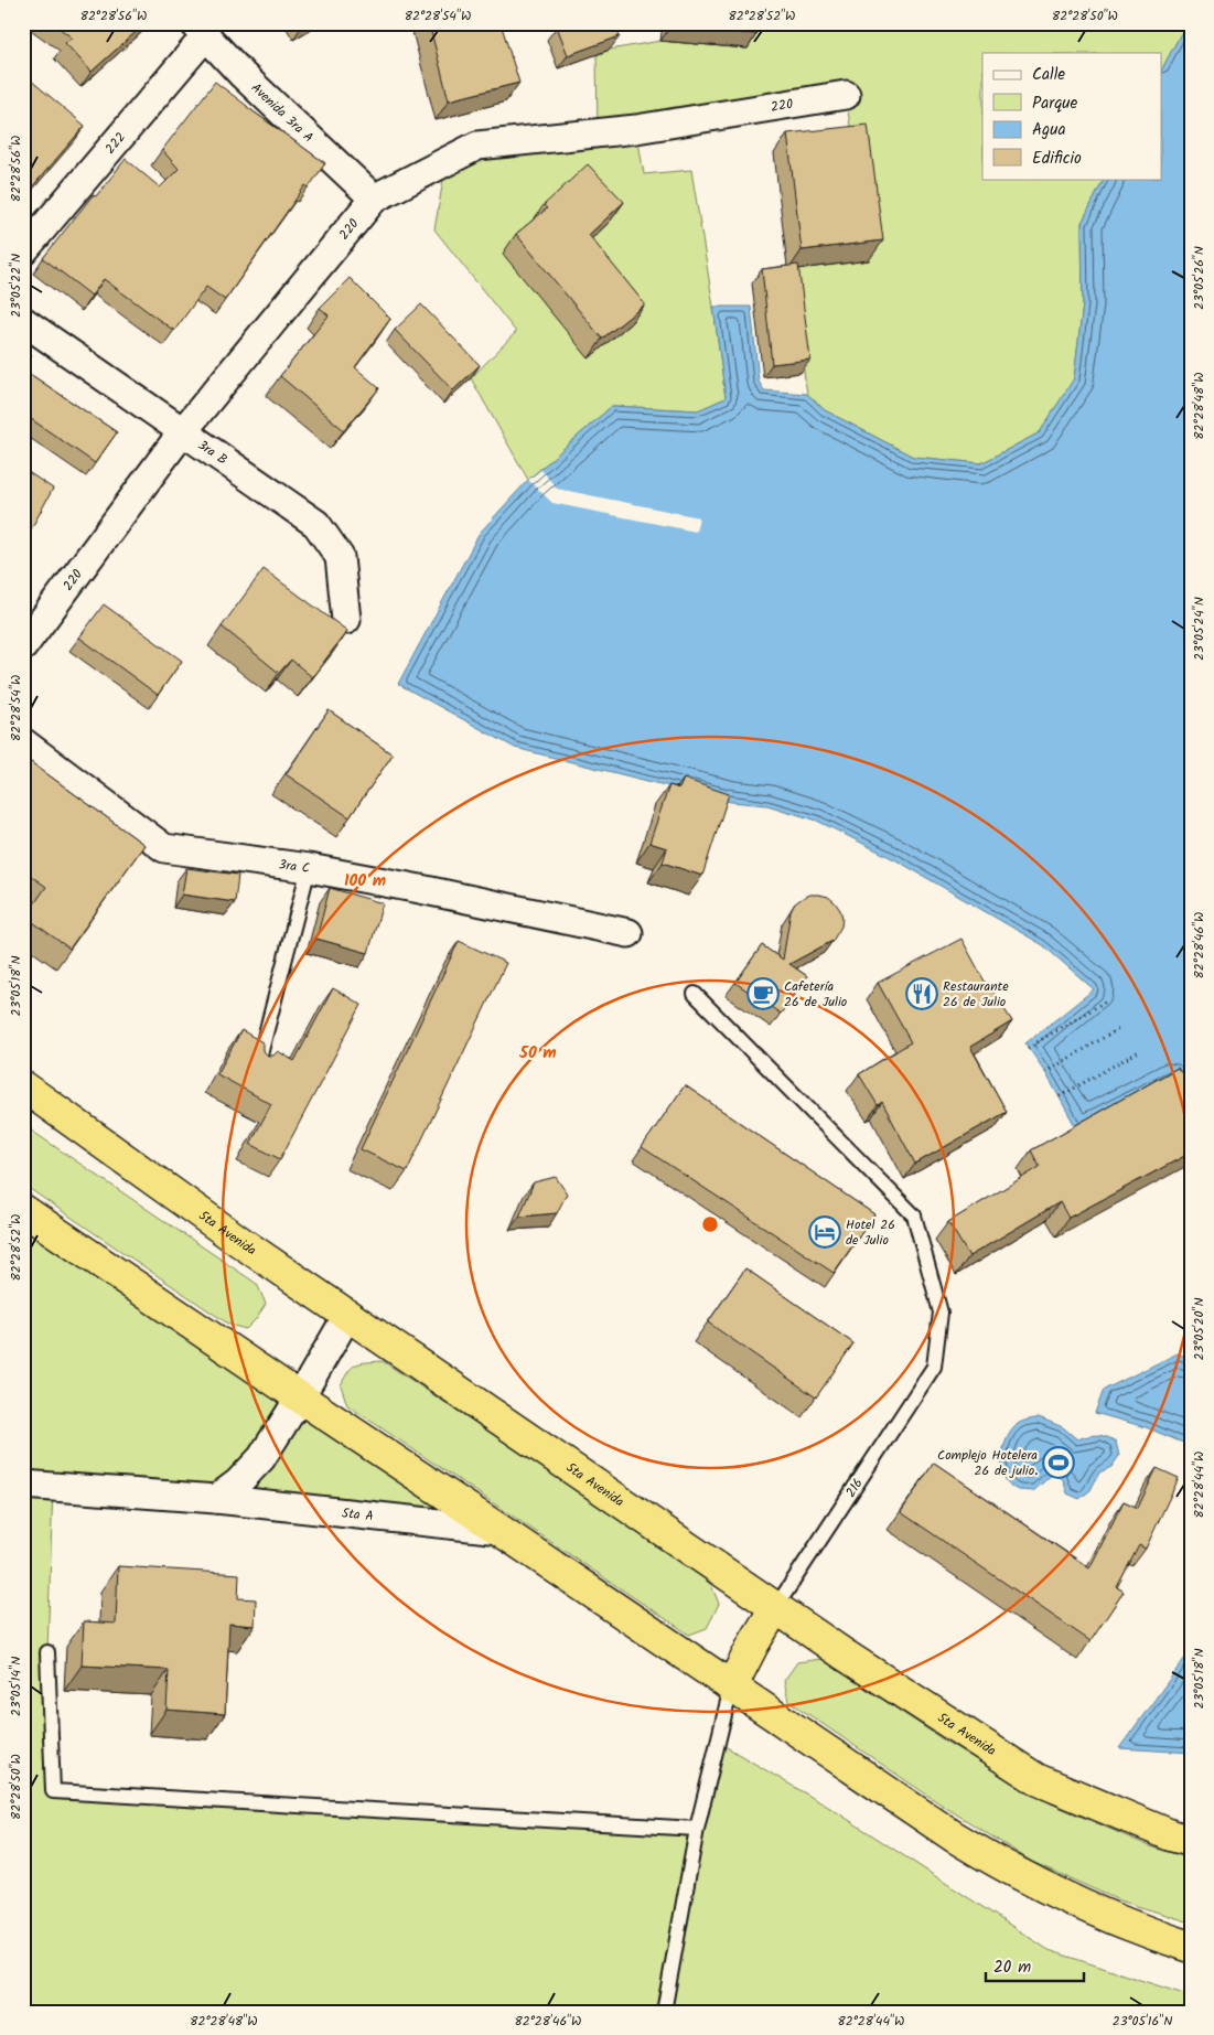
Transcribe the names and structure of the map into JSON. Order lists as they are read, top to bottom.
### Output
{
  "streets": {
    "highway": ["5ta Avenida"],
    "street": [
      "220",
      "Avenida 3ra A",
      "222",
      "3ra B",
      "3ra C",
      "5ta A"
    ],
    "lane": ["216"]
  },
  "crossings": [
    ["220", "Avenida 3ra A"],
    ["220", "3ra B"],
    ["Avenida 3ra A", "222"],
    ["5ta Avenida", "216"]
  ],
  "places": {
    "cafe": ["Cafetería 26 de Julio"],
    "restaurant": ["Restaurante 26 de Julio"],
    "hotel": ["Hotel 26 de Julio"],
    "sports": ["Complejo Hotelera 26 de julio."]
  },
  "legend": [
    "Calle",
    "Parque",
    "Agua",
    "Edificio"
  ],
  "scale_bar": "20 m",
  "coordinates": [
    "82°28'56\"W",
    "82°28'54\"W",
    "82°28'52\"W",
    "82°28'50\"W",
    "23°05'26\"N",
    "23°05'22\"N",
    "82°28'48\"W",
    "23°05'24\"N",
    "82°28'46\"W",
    "23°05'18\"N",
    "23°05'20\"N",
    "82°28'44\"W",
    "23°05'14\"N",
    "23°05'16\"N"
  ],
  "rings": ["100 m", "50 m"]
}
